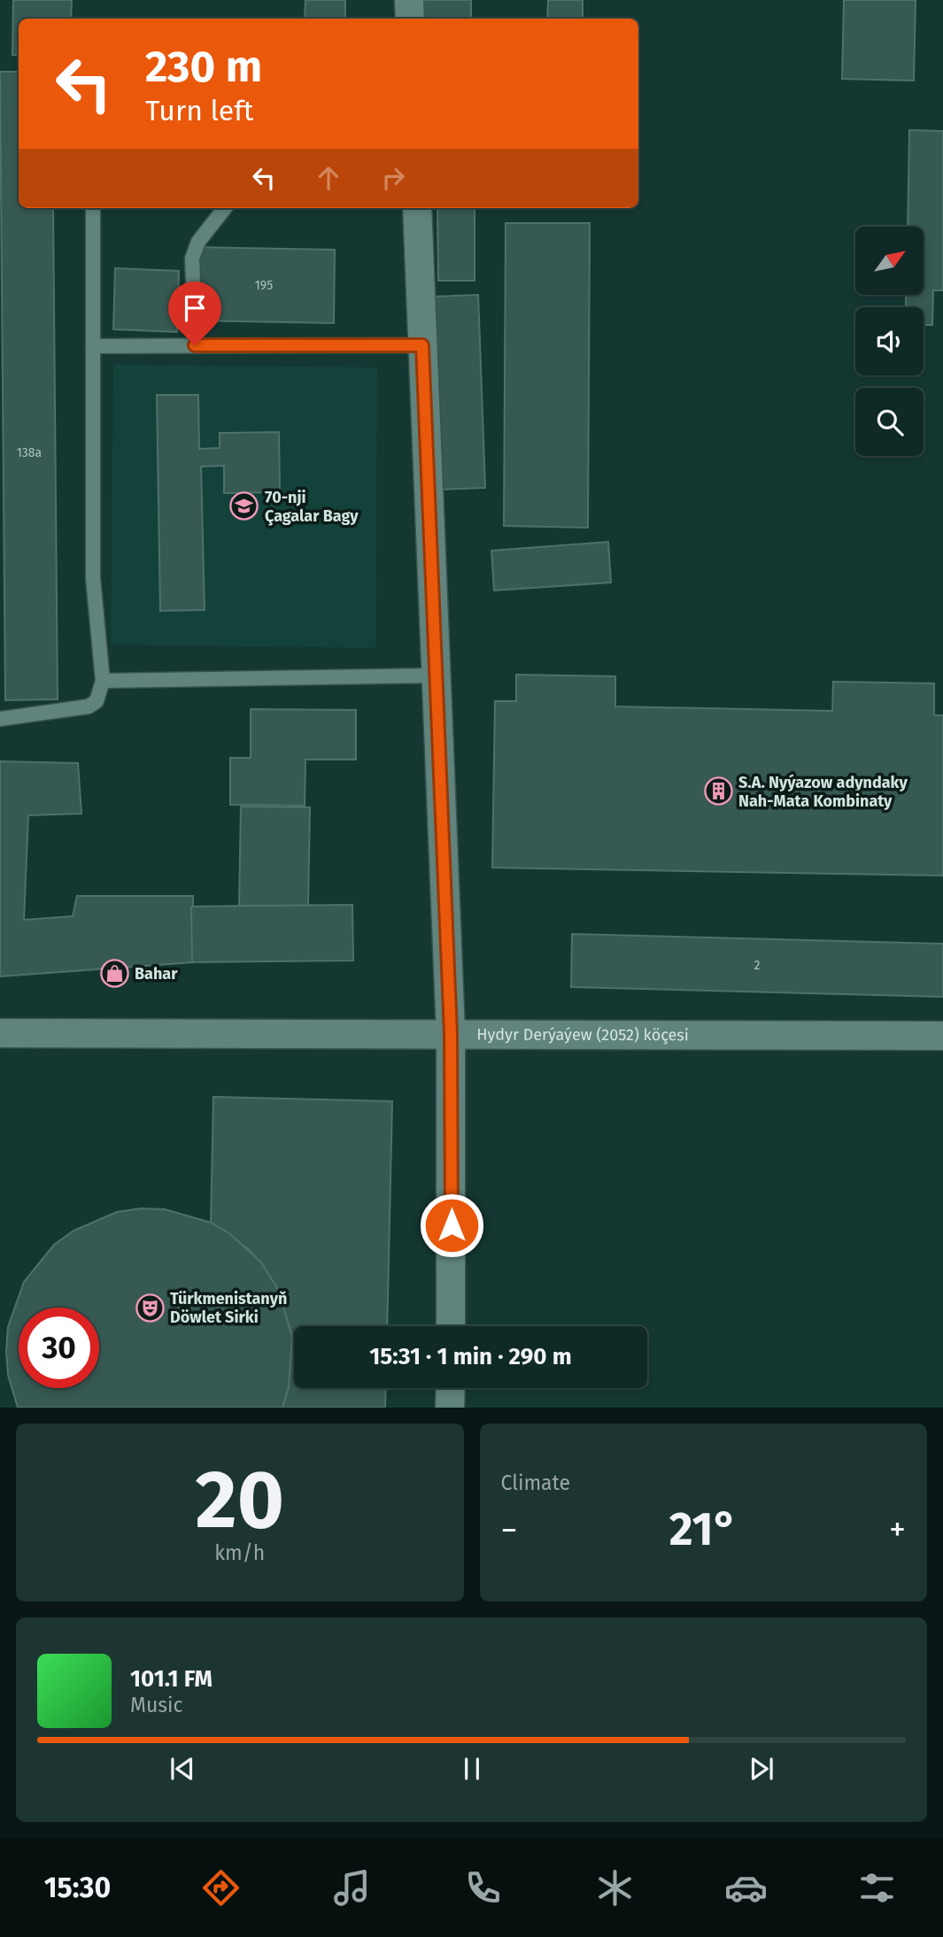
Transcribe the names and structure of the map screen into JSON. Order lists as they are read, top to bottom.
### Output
{
  "streets": {
    "street": ["Hydyr Derýaýew (2052) köçesi"]
  },
  "places": {
    "school or university": ["70-nji Çagalar Bagy"],
    "building": ["S.A. Nyýazow adyndaky Nah-Mata Kombinaty"],
    "shop": ["Bahar"],
    "theatre": ["Türkmenistanyň Döwlet Sirki"]
  },
  "house_numbers": ["195", "138a", "2"],
  "north": "top right",
  "page": {
    "turn": ["230 m", "Turn left"],
    "limit": "30",
    "trip": "15:31 · 1 min · 290 m",
    "tile": [
      ["20", "km/h"],
      "Climate"
    ],
    "heat": ["−", "21°", "+"],
    "song": ["101.1 FM", "Music"],
    "tabs": "15:30"
  }
}
